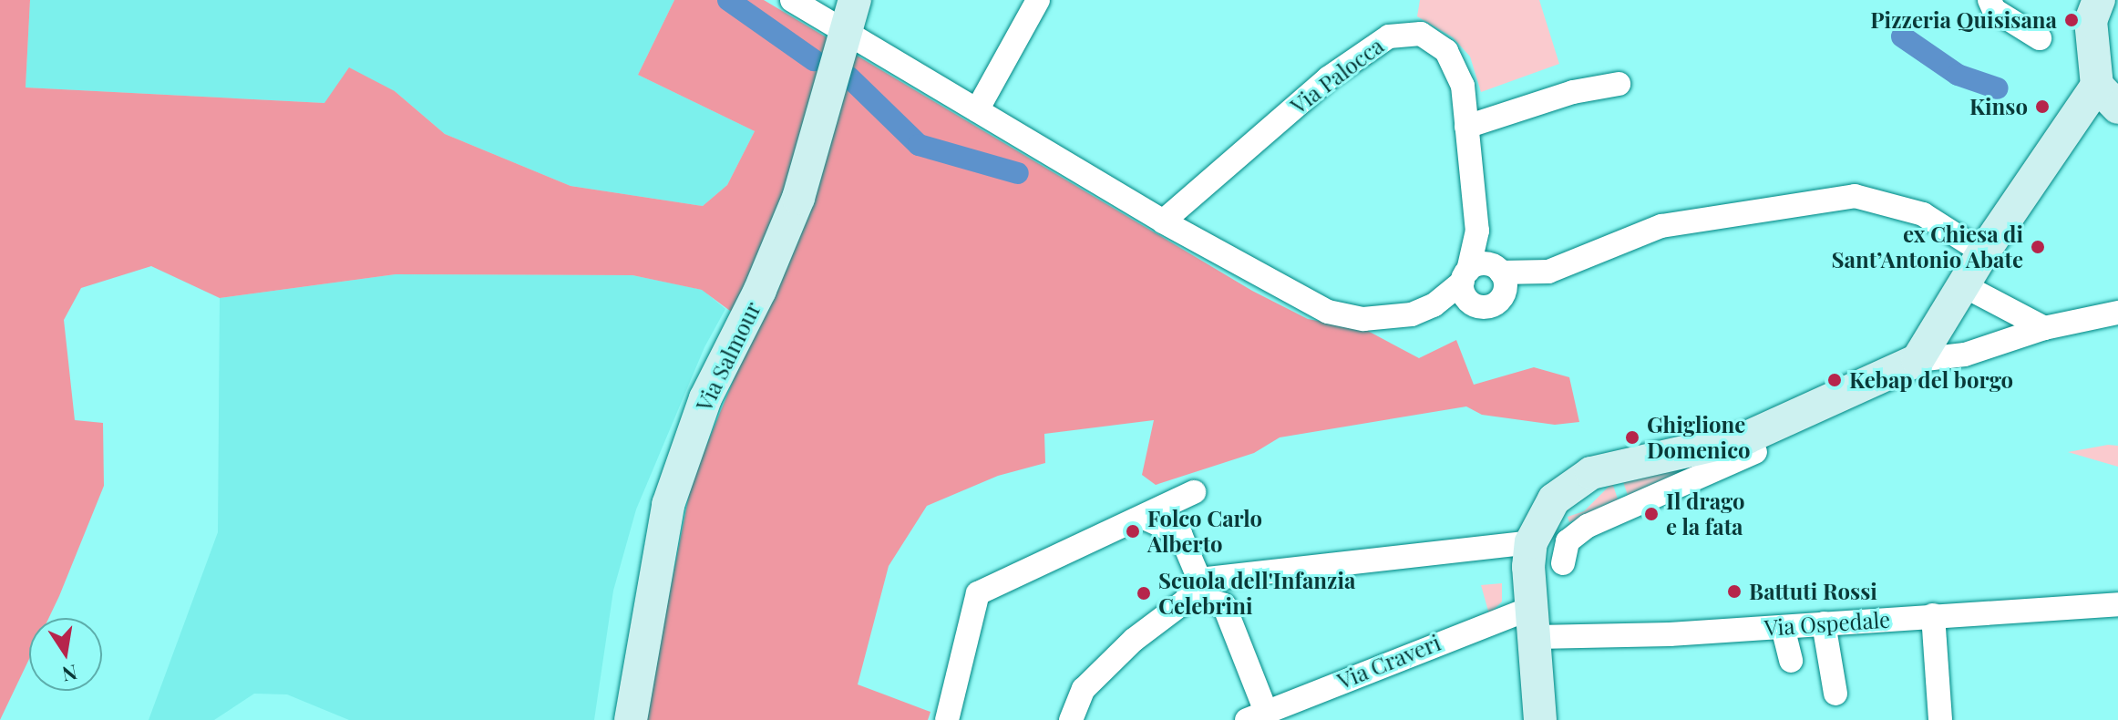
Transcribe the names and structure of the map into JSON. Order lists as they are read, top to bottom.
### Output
{
  "streets": {
    "main road": ["Via Salmour"],
    "street": ["Via Palocca", "Via Ospedale", "Via Craveri"]
  },
  "crossings": [
    ["Via Ospedale", "Via Craveri"]
  ],
  "places": [
    "Pizzeria Quisisana",
    "Kinso",
    "ex Chiesa di Sant’Antonio Abate",
    "Kebap del borgo",
    "Ghiglione Domenico",
    "Il drago e la fata",
    "Folco Carlo Alberto",
    "Battuti Rossi",
    "Scuola dell'Infanzia Celebrini"
  ],
  "north": "bottom"
}
